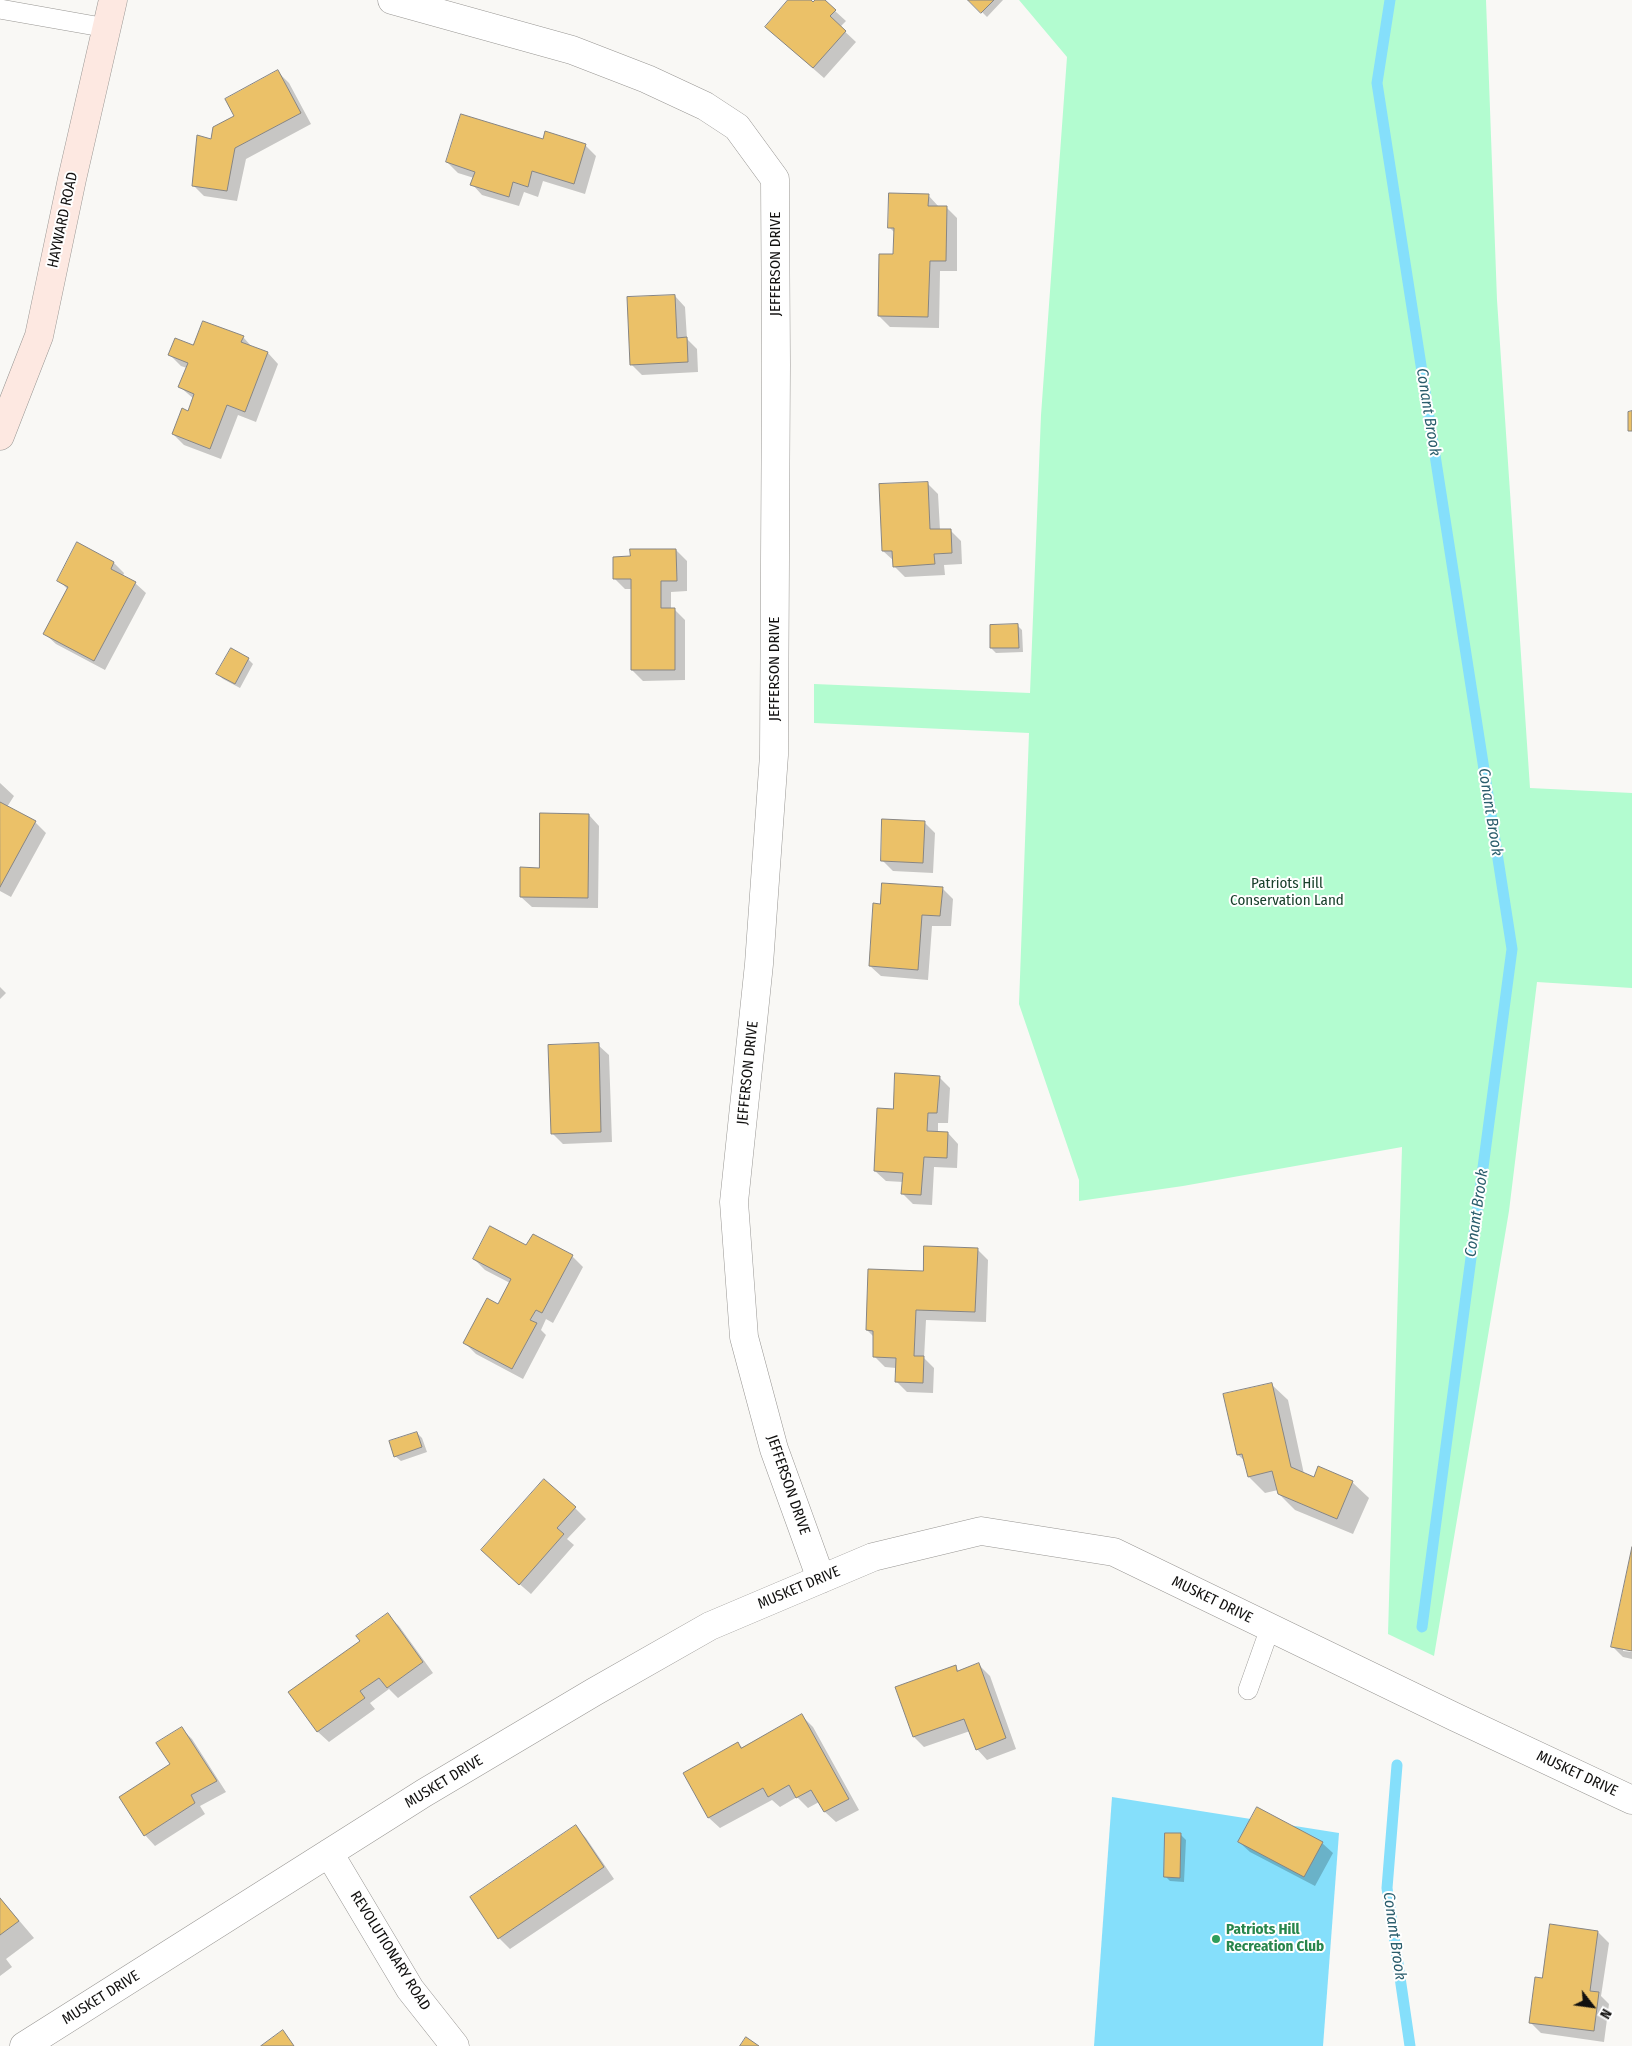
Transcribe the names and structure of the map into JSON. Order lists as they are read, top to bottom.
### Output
{
  "streets": {
    "street": [
      "HAYWARD ROAD",
      "JEFFERSON DRIVE",
      "MUSKET DRIVE",
      "REVOLUTIONARY ROAD"
    ]
  },
  "crossings": [
    ["JEFFERSON DRIVE", "MUSKET DRIVE"],
    ["MUSKET DRIVE", "REVOLUTIONARY ROAD"]
  ],
  "water": ["Conant Brook"],
  "parks": ["Patriots Hill Conservation Land"],
  "places": ["Patriots Hill Recreation Club"],
  "north": "bottom right"
}
